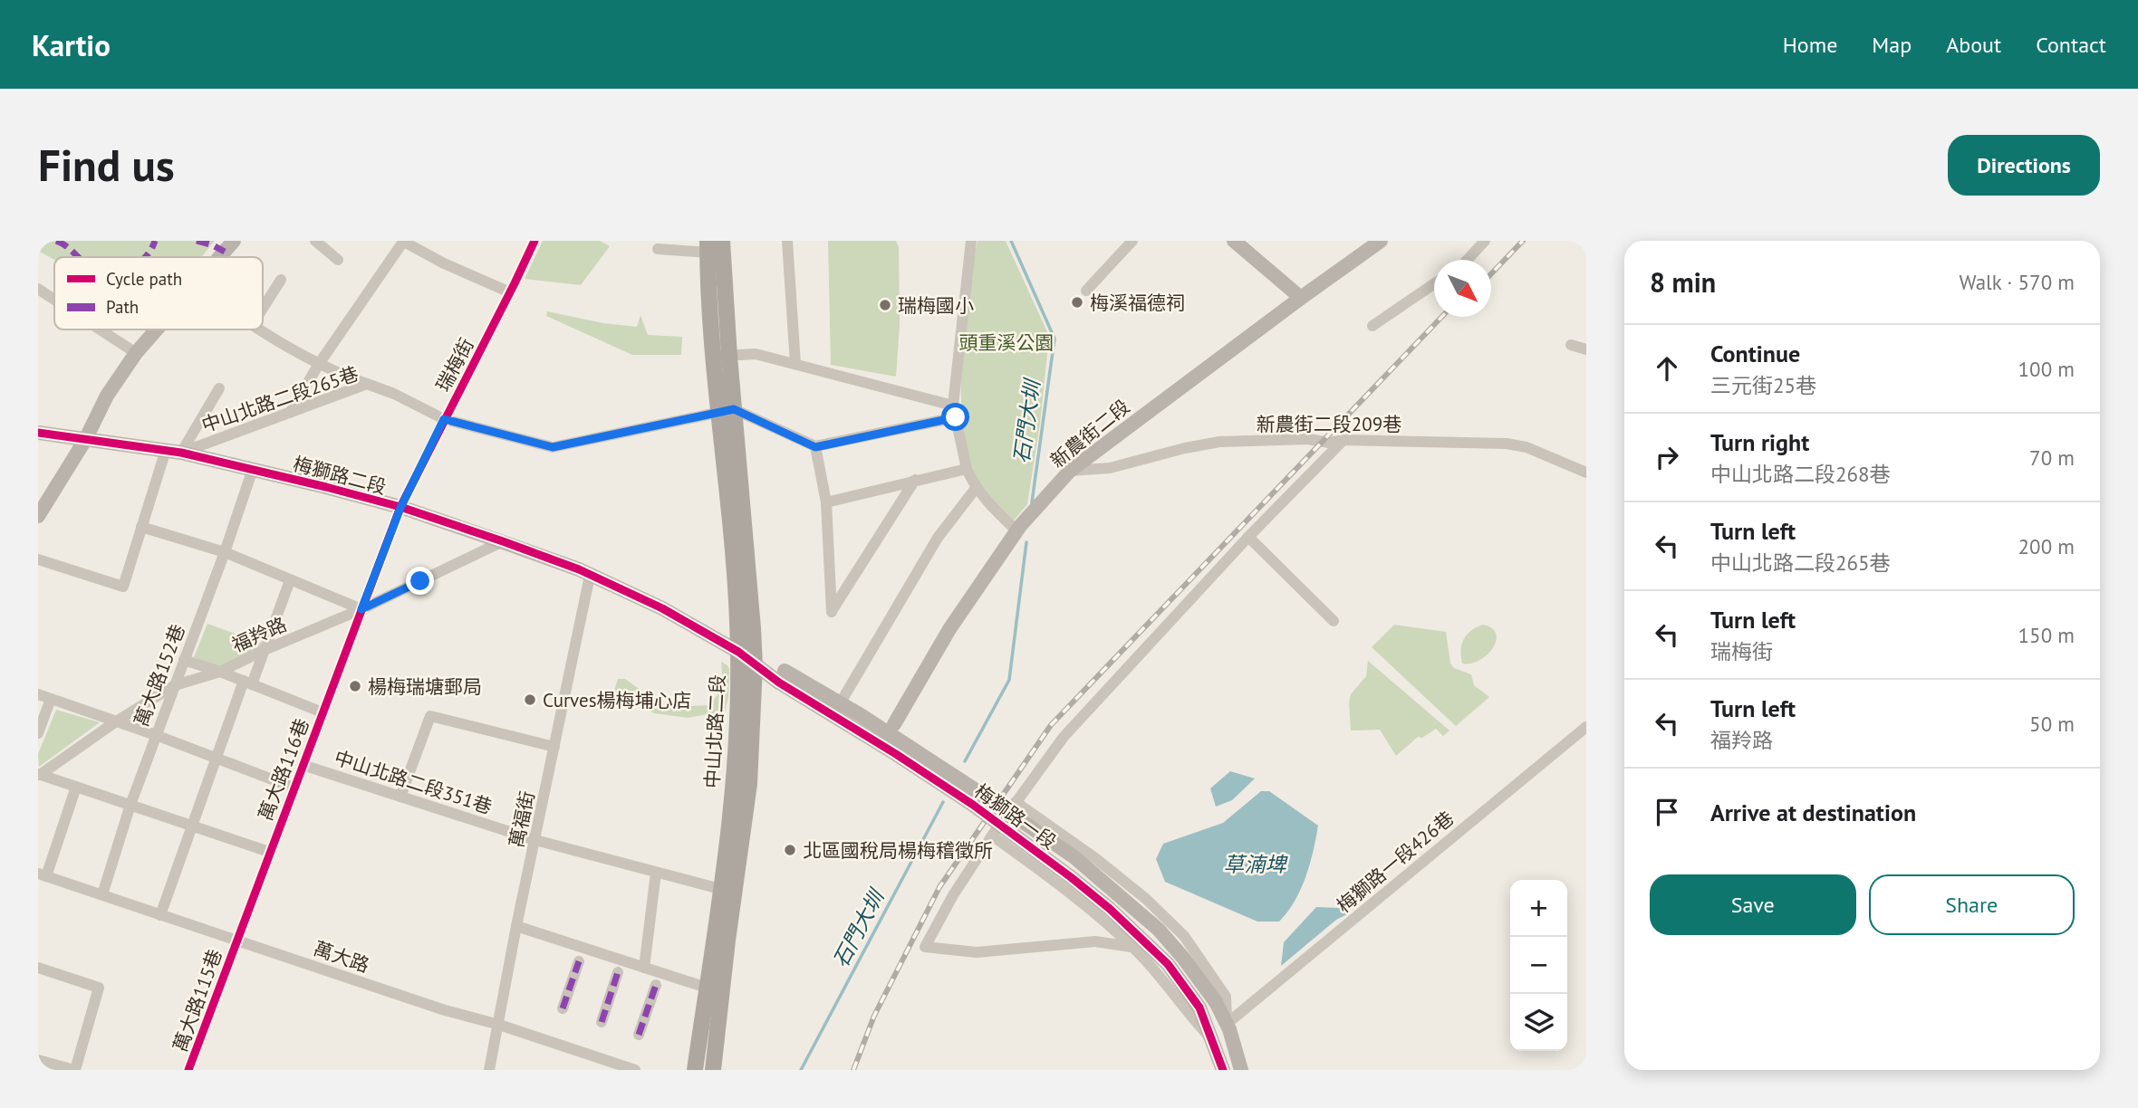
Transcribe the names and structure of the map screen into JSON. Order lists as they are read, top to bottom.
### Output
{
  "streets": {
    "main road": ["中山北路二段"],
    "street": [
      "瑞梅街",
      "中山北路二段265巷",
      "新農街二段209巷",
      "新農街二段",
      "梅獅路二段",
      "福羚路",
      "萬大路152巷",
      "萬大路116巷",
      "中山北路二段351巷",
      "梅獅路一段",
      "萬福街",
      "梅獅路一段426巷",
      "萬大路",
      "萬大路115巷"
    ]
  },
  "crossings": [
    ["瑞梅街", "中山北路二段265巷"],
    ["瑞梅街", "梅獅路二段"],
    ["瑞梅街", "福羚路"],
    ["瑞梅街", "萬大路116巷"],
    ["中山北路二段265巷", "梅獅路二段"],
    ["中山北路二段265巷", "中山北路二段"],
    ["新農街二段209巷", "新農街二段"],
    ["梅獅路二段", "福羚路"],
    ["梅獅路二段", "萬大路152巷"],
    ["梅獅路二段", "中山北路二段"],
    ["梅獅路二段", "梅獅路一段"],
    ["梅獅路二段", "萬福街"],
    ["福羚路", "萬大路152巷"],
    ["福羚路", "萬大路116巷"],
    ["萬大路152巷", "萬大路"],
    ["中山北路二段", "中山北路二段351巷"],
    ["中山北路二段", "梅獅路一段"],
    ["萬大路116巷", "中山北路二段351巷"],
    ["萬大路116巷", "萬大路"],
    ["萬大路116巷", "萬大路115巷"],
    ["中山北路二段351巷", "萬福街"],
    ["梅獅路一段", "梅獅路一段426巷"],
    ["萬福街", "萬大路"],
    ["萬大路", "萬大路115巷"]
  ],
  "water": ["石門大圳", "草湳埤"],
  "parks": ["頭重溪公園"],
  "places": [
    "梅溪福德祠",
    "瑞梅國小",
    "楊梅瑞塘郵局",
    "Curves楊梅埔心店",
    "北區國稅局楊梅稽徵所"
  ],
  "legend": ["Cycle path", "Path"],
  "north": "bottom right",
  "page": {
    "header": "Kartio",
    "nav": [
      "Home",
      "Map",
      "About",
      "Contact"
    ],
    "buttons": [
      "Directions",
      ["Save", "Share"]
    ],
    "title": "Find us",
    "heading": ["8 min", "Walk · 570 m"],
    "list": [
      ["Continue", "三元街25巷", "100 m"],
      ["Turn right", "中山北路二段268巷", "70 m"],
      ["Turn left", "中山北路二段265巷", "200 m"],
      ["Turn left", "瑞梅街", "150 m"],
      ["Turn left", "福羚路", "50 m"],
      "Arrive at destination"
    ],
    "map_buttons": ["+", "−"]
  }
}
